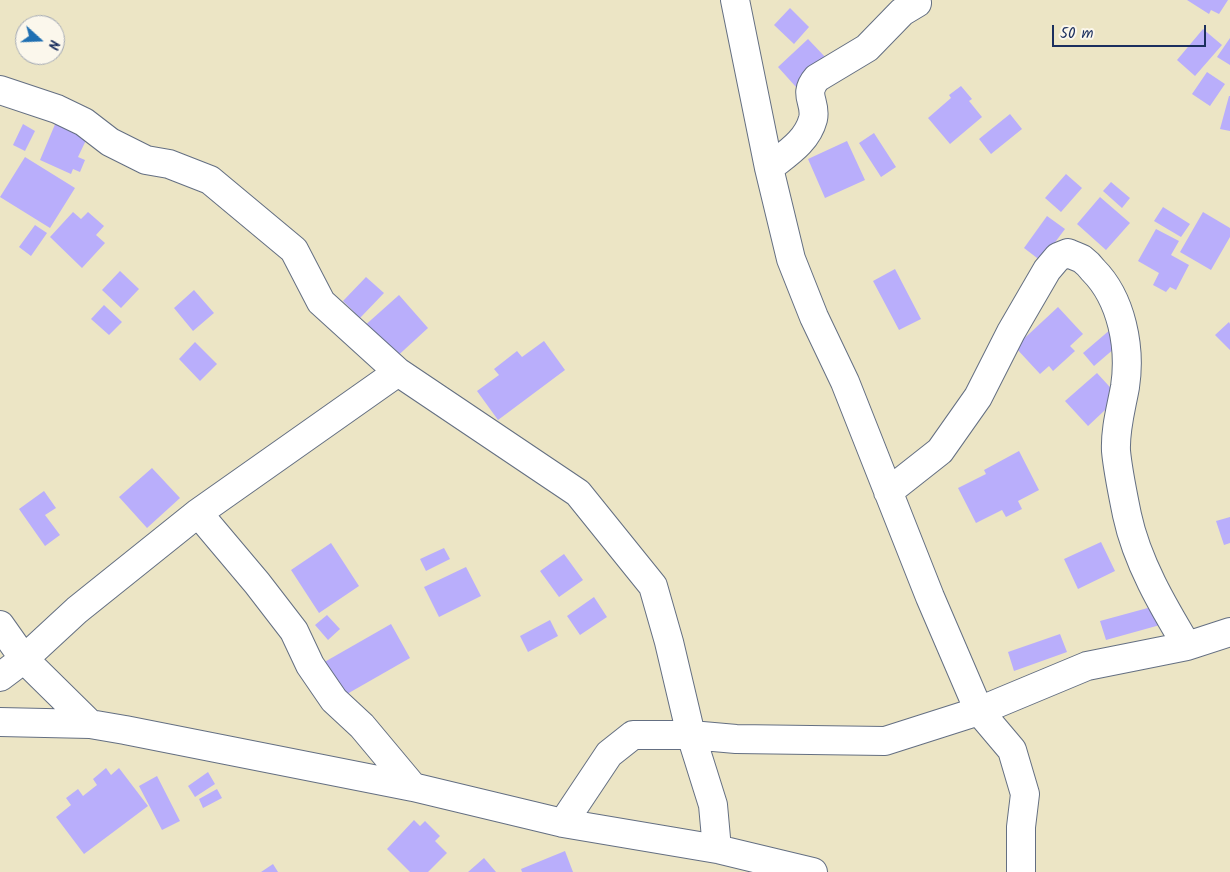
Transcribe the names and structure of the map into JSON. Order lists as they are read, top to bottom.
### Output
{
  "scale_bar": "50 m",
  "north": "right"
}
